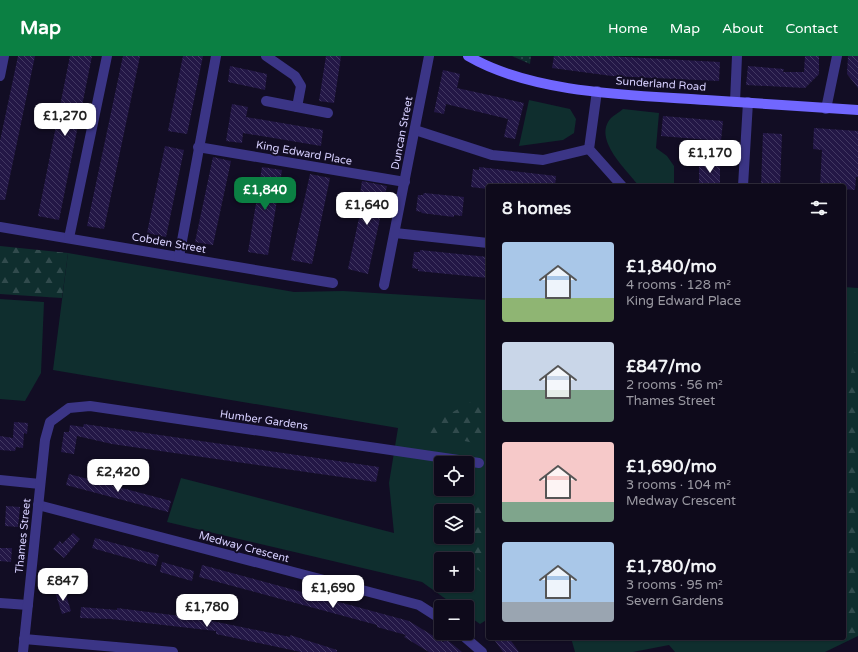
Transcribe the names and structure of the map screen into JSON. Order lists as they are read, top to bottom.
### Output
{
  "streets": {
    "main road": ["Sunderland Road"],
    "street": [
      "Duncan Street",
      "King Edward Place",
      "Cobden Street",
      "Humber Gardens",
      "Thames Street",
      "Medway Crescent"
    ]
  },
  "crossings": [
    ["Duncan Street", "King Edward Place"],
    ["Humber Gardens", "Thames Street"],
    ["Thames Street", "Medway Crescent"]
  ],
  "page": {
    "header": "Map",
    "nav": [
      "Home",
      "Map",
      "About",
      "Contact"
    ],
    "price": [
      "£1,270",
      "£1,170",
      "£1,840",
      "£1,640",
      "£2,420",
      "£847",
      "£1,690",
      "£1,780"
    ],
    "heading": "8 homes",
    "list": [
      {
        "name": "£1,840/mo",
        "note": "4 rooms · 128 m² · King Edward Place"
      },
      {
        "name": "£847/mo",
        "note": "2 rooms · 56 m² · Thames Street"
      },
      {
        "name": "£1,690/mo",
        "note": "3 rooms · 104 m² · Medway Crescent"
      },
      {
        "name": "£1,780/mo",
        "note": "3 rooms · 95 m² · Severn Gardens"
      }
    ],
    "map_buttons": ["+", "−"]
  }
}
